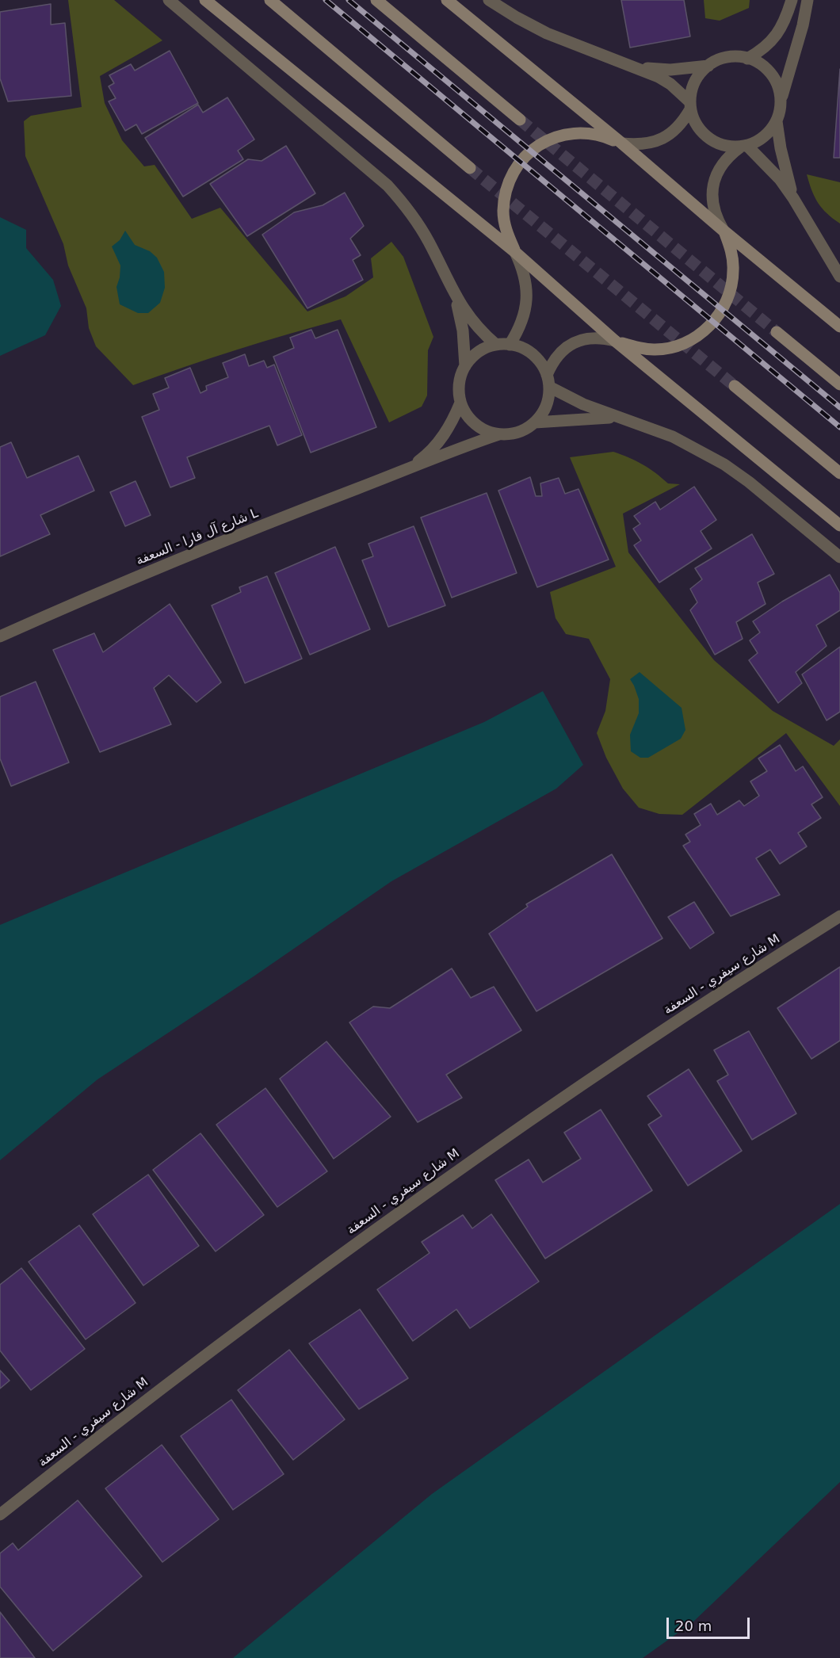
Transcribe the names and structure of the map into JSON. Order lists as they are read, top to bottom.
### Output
{
  "streets": {
    "street": ["شارع آل فارا - السعفة L", "شارع سيفري - السعفة M"]
  },
  "scale_bar": "20 m"
}
